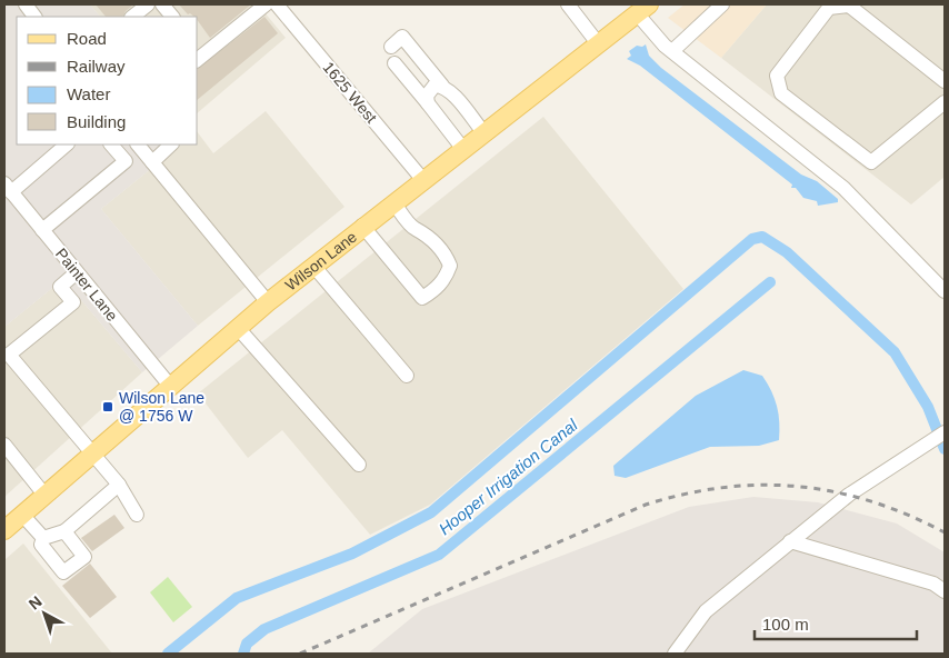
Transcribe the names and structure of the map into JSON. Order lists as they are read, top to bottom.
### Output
{
  "streets": {
    "main road": ["Wilson Lane"],
    "street": ["1625 West", "Painter Lane"]
  },
  "crossings": [
    ["1625 West", "Wilson Lane"],
    ["Wilson Lane", "Painter Lane"]
  ],
  "water": ["Hooper Irrigation Canal"],
  "places": {
    "transit": ["Wilson Lane @ 1756 W"]
  },
  "legend": [
    "Road",
    "Railway",
    "Water",
    "Building"
  ],
  "scale_bar": "100 m",
  "north": "top left"
}
